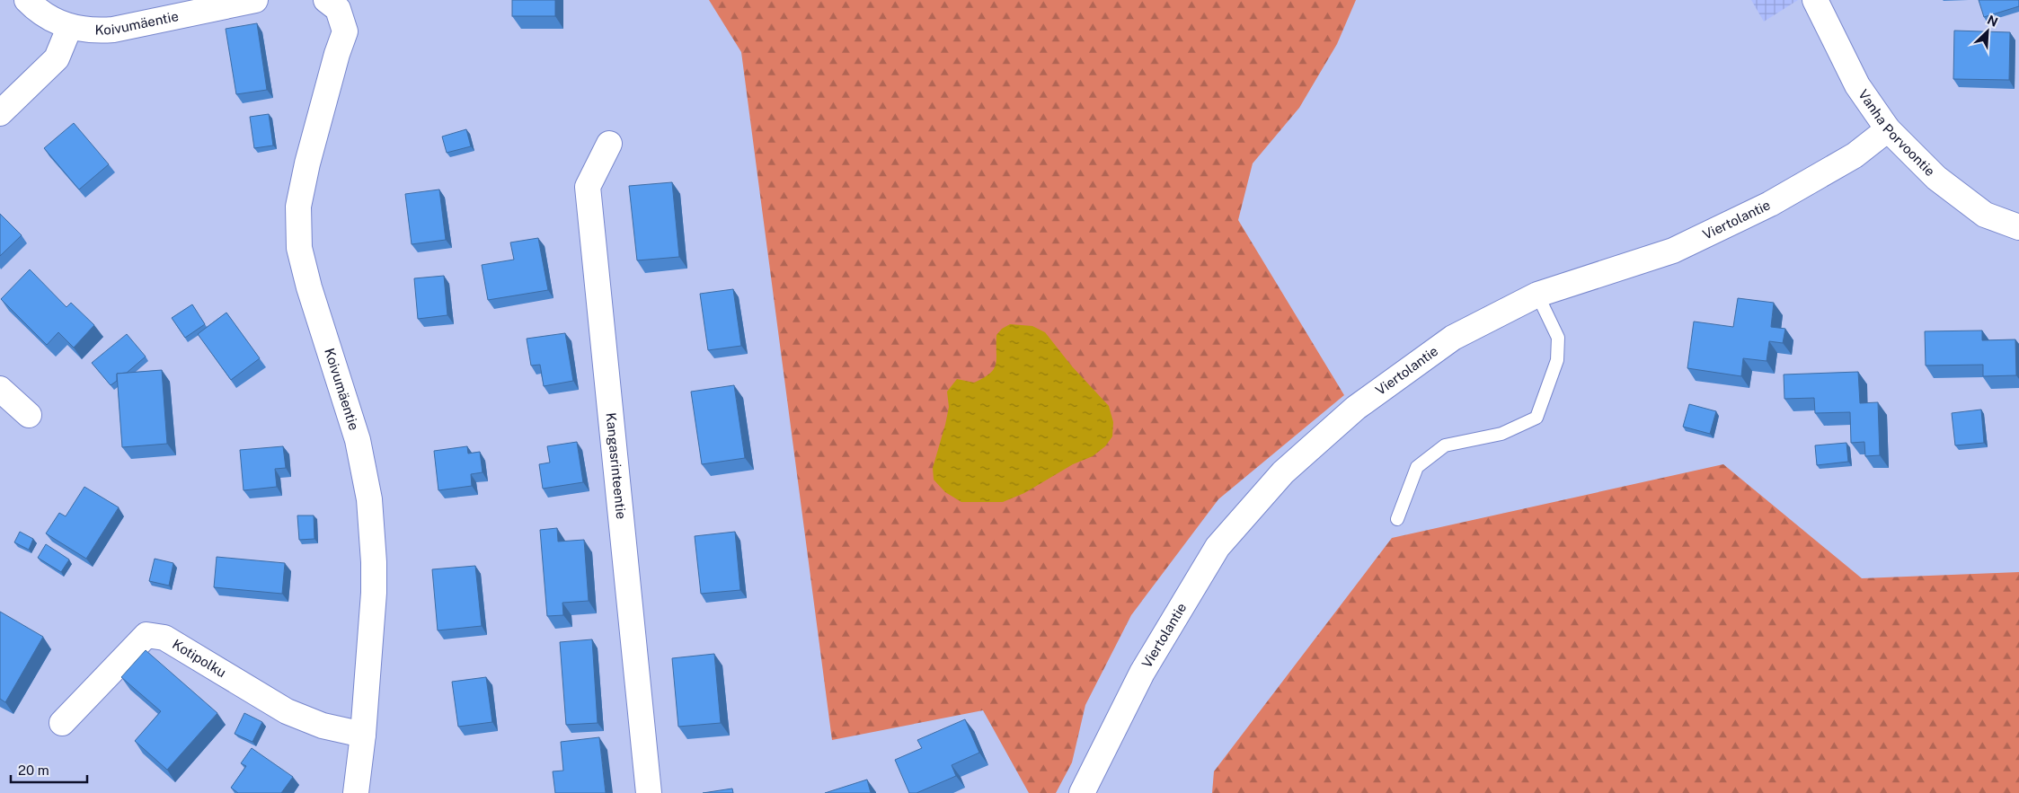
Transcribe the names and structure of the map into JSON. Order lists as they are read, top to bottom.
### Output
{
  "streets": {
    "street": [
      "Koivumäentie",
      "Vanha Porvoontie",
      "Viertolantie",
      "Kangasrinteentie",
      "Kotipolku"
    ]
  },
  "crossings": [
    ["Koivumäentie", "Kotipolku"],
    ["Vanha Porvoontie", "Viertolantie"]
  ],
  "scale_bar": "20 m",
  "north": "top right"
}
